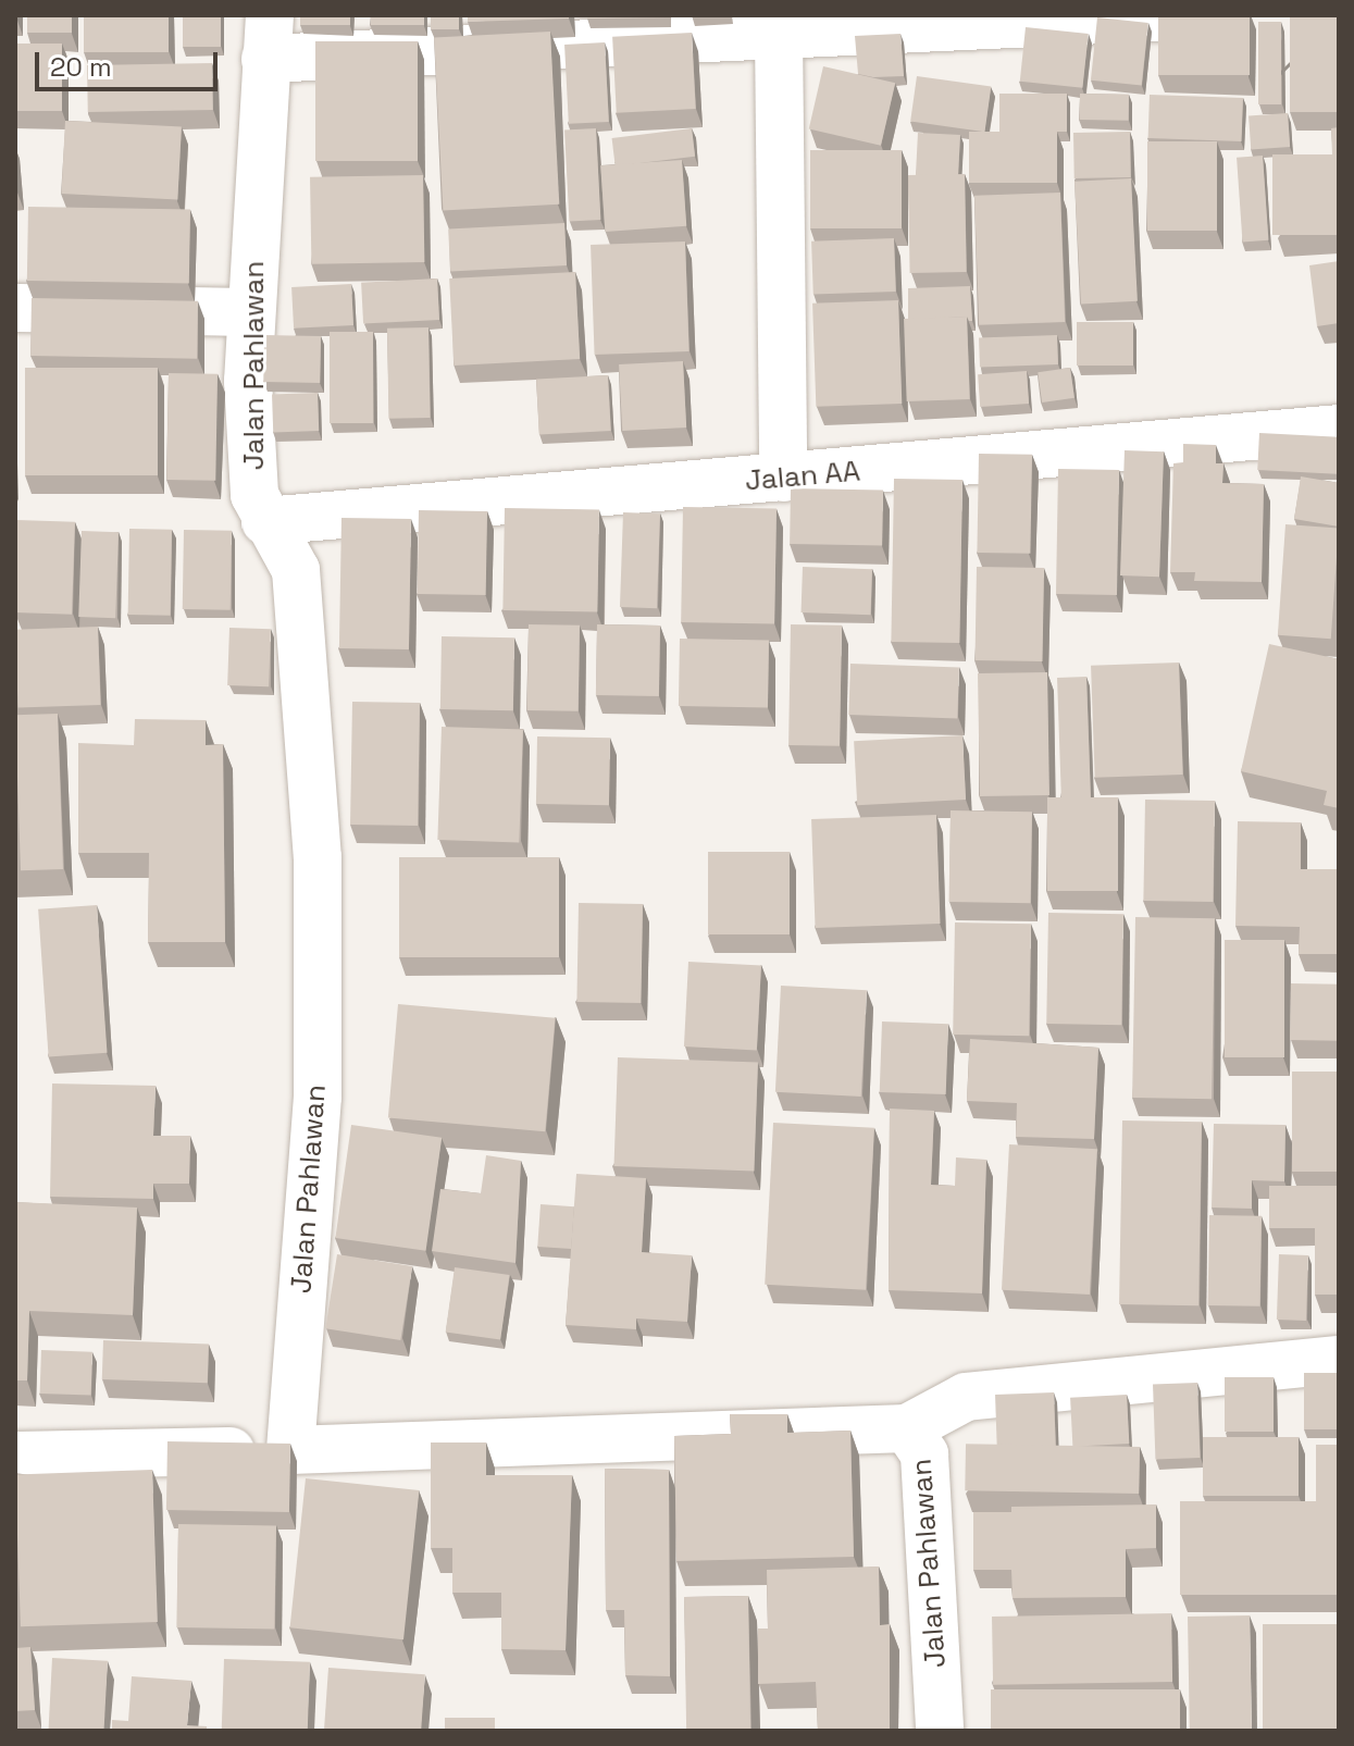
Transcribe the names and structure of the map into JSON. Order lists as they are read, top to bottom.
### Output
{
  "streets": {
    "street": ["Jalan Pahlawan", "Jalan AA"]
  },
  "crossings": [
    ["Jalan Pahlawan", "Jalan AA"]
  ],
  "scale_bar": "20 m"
}
